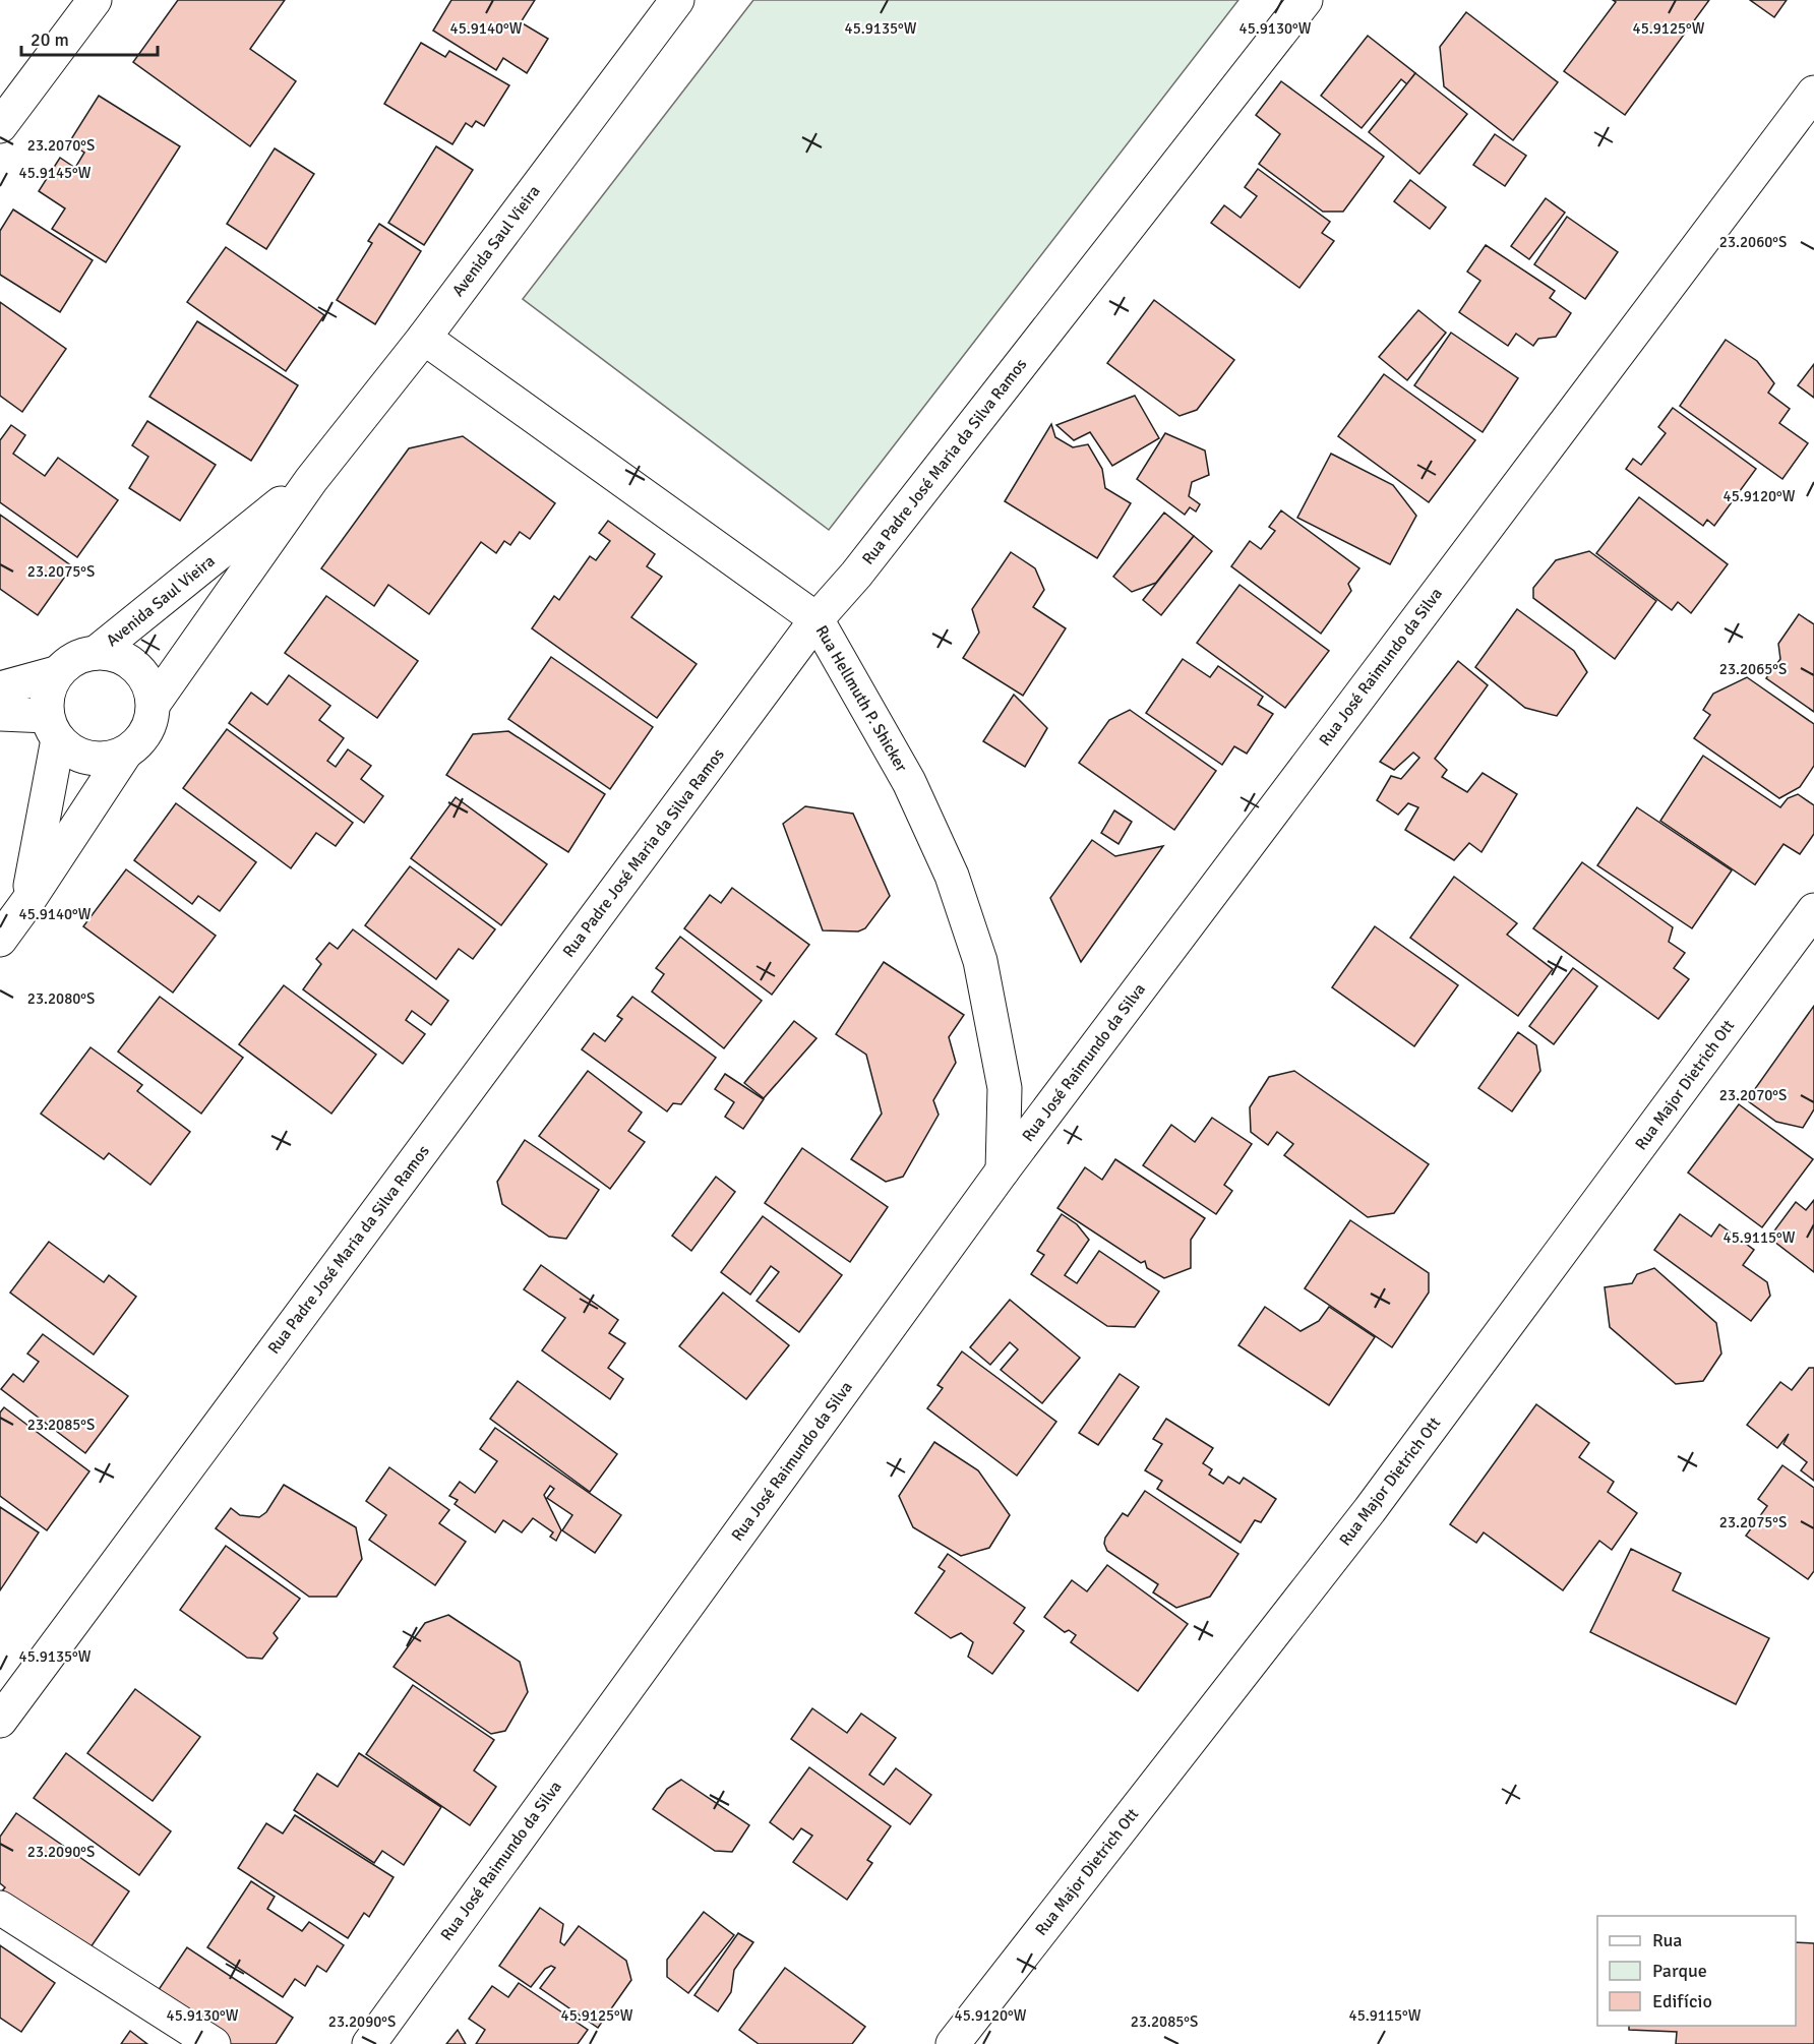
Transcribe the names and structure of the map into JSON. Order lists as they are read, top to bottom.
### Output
{
  "streets": {
    "street": [
      "Avenida Saul Vieira",
      "Rua Padre José Maria da Silva Ramos",
      "Rua José Raimundo da Silva",
      "Rua Hellmuth P. Shicker",
      "Rua Major Dietrich Ott"
    ]
  },
  "crossings": [
    ["Avenida Saul Vieira", "Rua Hellmuth P. Shicker"],
    ["Rua Padre José Maria da Silva Ramos", "Rua Hellmuth P. Shicker"],
    ["Rua José Raimundo da Silva", "Rua Hellmuth P. Shicker"]
  ],
  "legend": ["Rua", "Parque", "Edifício"],
  "scale_bar": "20 m",
  "coordinates": [
    "45.9140°W",
    "45.9135°W",
    "45.9130°W",
    "45.9125°W",
    "23.2070°S",
    "45.9145°W",
    "23.2060°S",
    "45.9120°W",
    "23.2075°S",
    "23.2065°S",
    "23.2080°S",
    "45.9115°W",
    "23.2085°S",
    "23.2090°S"
  ]
}
